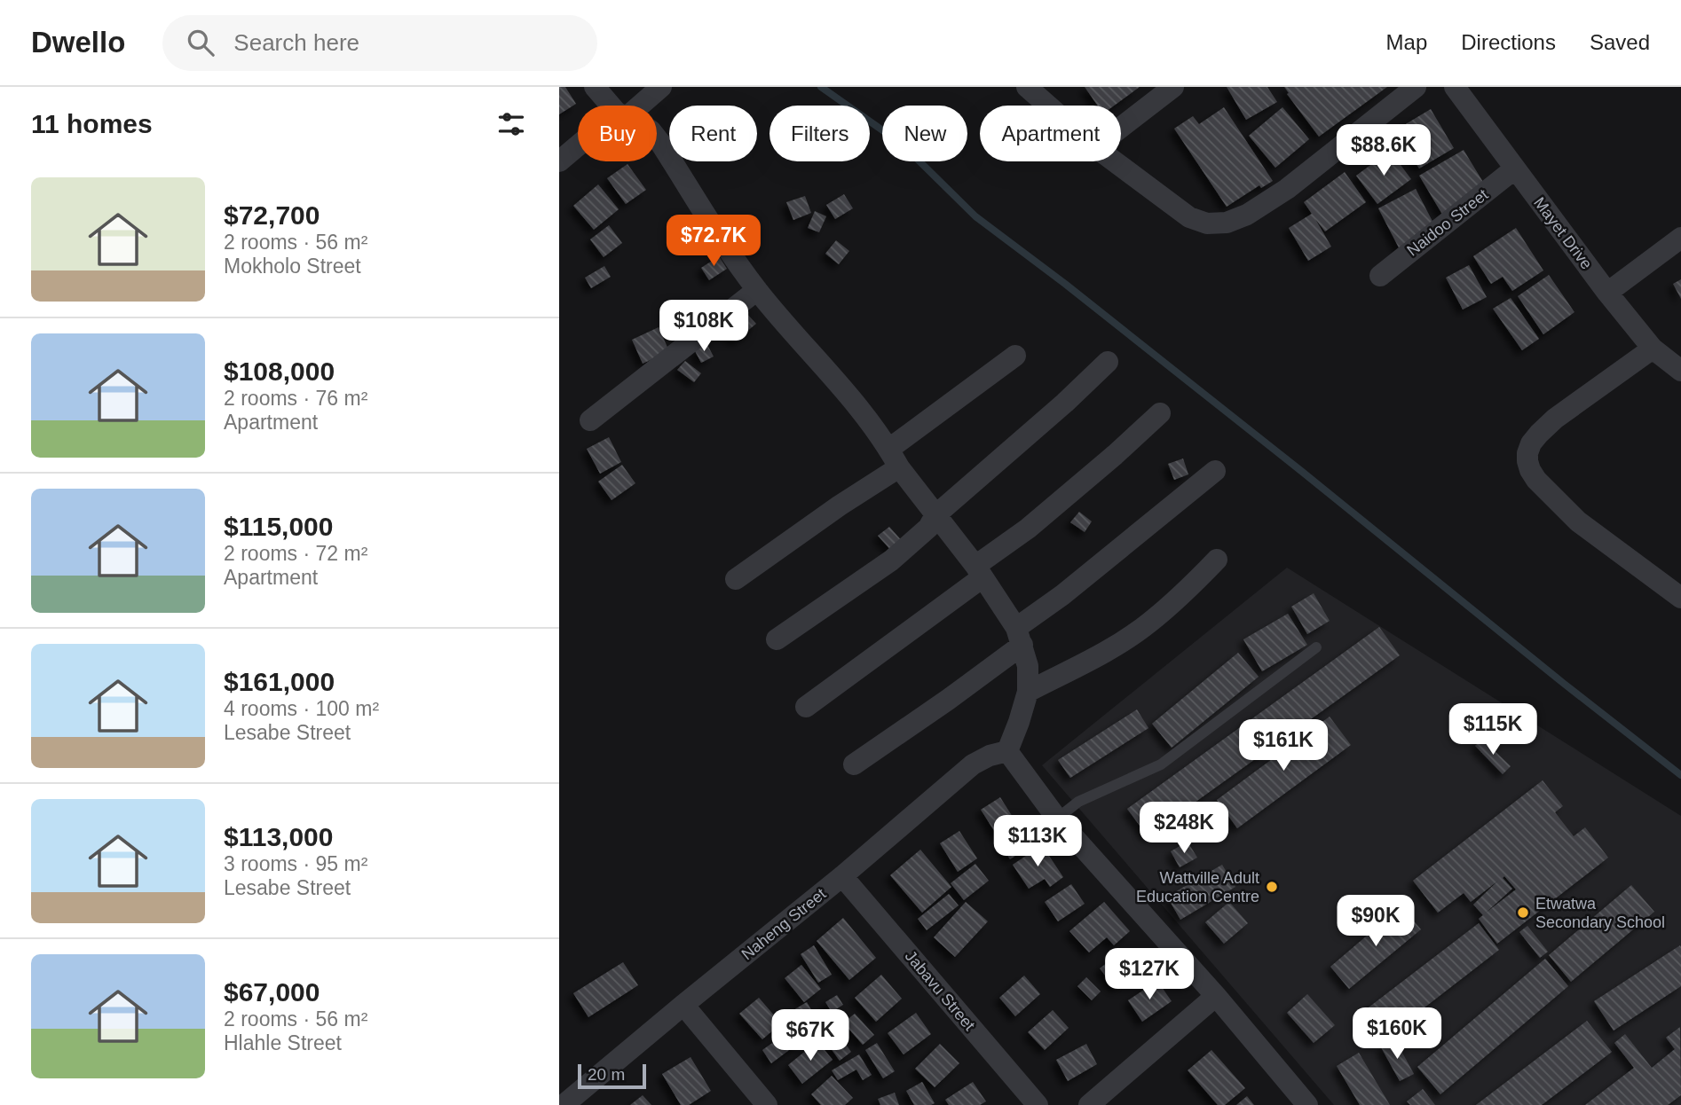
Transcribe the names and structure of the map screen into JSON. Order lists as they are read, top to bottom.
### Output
{
  "streets": {
    "street": [
      "Naidoo Street",
      "Mayet Drive",
      "Naheng Street",
      "Jabavu Street"
    ]
  },
  "crossings": [
    ["Naidoo Street", "Mayet Drive"],
    ["Naheng Street", "Jabavu Street"]
  ],
  "places": ["Wattville Adult Education Centre", "Etwatwa Secondary School"],
  "scale_bar": "20 m",
  "page": {
    "header": "Dwello",
    "search": "Search here",
    "nav": ["Map", "Directions", "Saved"],
    "heading": "11 homes",
    "chip": [
      "Buy",
      "Rent",
      "Filters",
      "New",
      "Apartment"
    ],
    "price": [
      "$88.6K",
      "$72.7K",
      "$108K",
      "$115K",
      "$161K",
      "$248K",
      "$113K",
      "$90K",
      "$127K",
      "$160K",
      "$67K"
    ],
    "list": [
      {
        "name": "$72,700",
        "note": "2 rooms · 56 m² · Mokholo Street"
      },
      {
        "name": "$108,000",
        "note": "2 rooms · 76 m² · Apartment"
      },
      {
        "name": "$115,000",
        "note": "2 rooms · 72 m² · Apartment"
      },
      {
        "name": "$161,000",
        "note": "4 rooms · 100 m² · Lesabe Street"
      },
      {
        "name": "$113,000",
        "note": "3 rooms · 95 m² · Lesabe Street"
      },
      {
        "name": "$67,000",
        "note": "2 rooms · 56 m² · Hlahle Street"
      }
    ],
    "scale": "20 m"
  }
}
